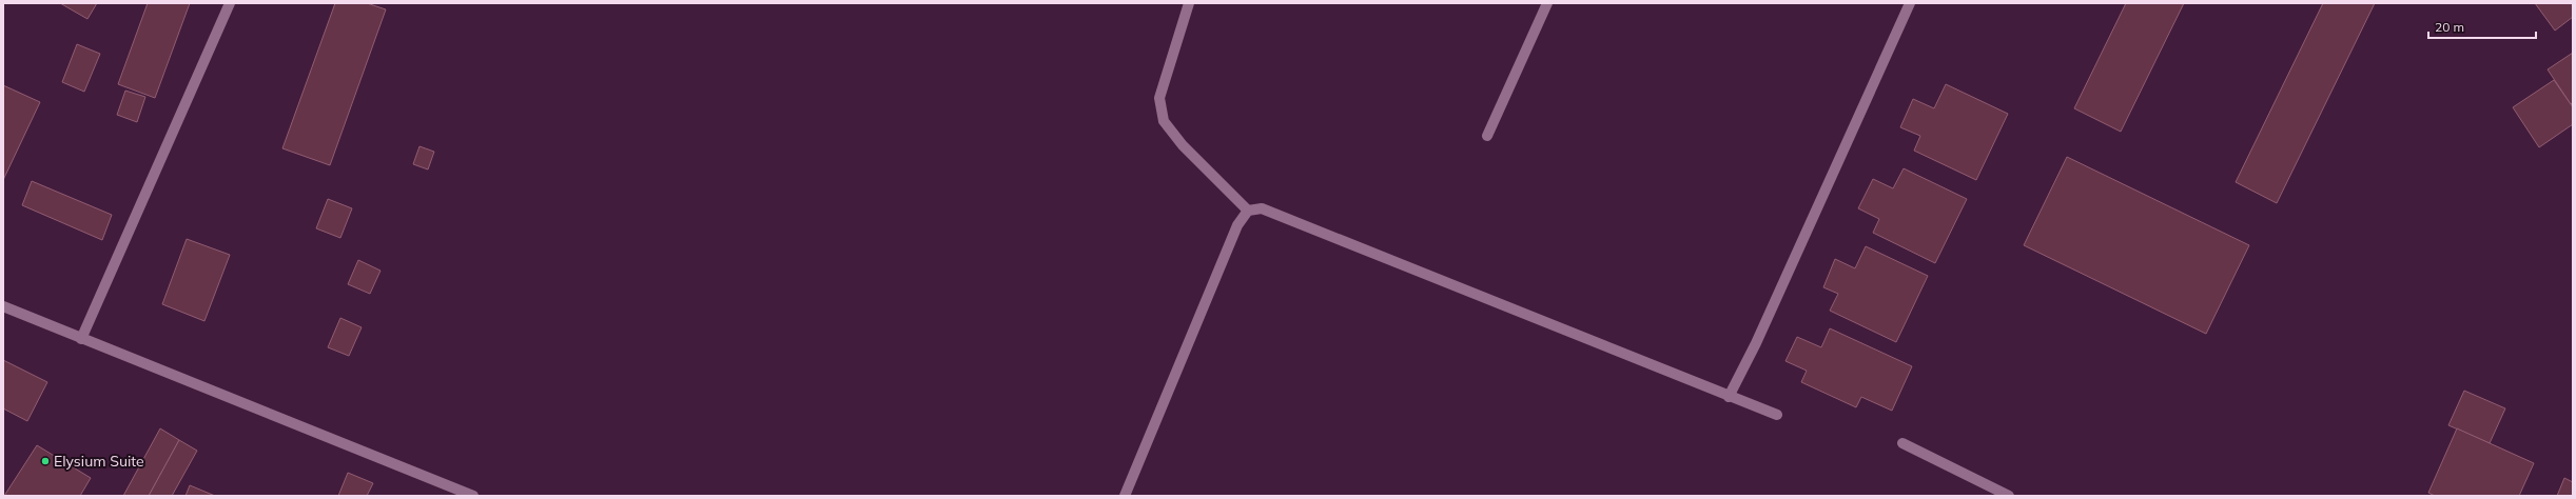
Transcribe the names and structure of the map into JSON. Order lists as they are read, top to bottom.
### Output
{
  "places": ["Elysium Suite"],
  "scale_bar": "20 m"
}
